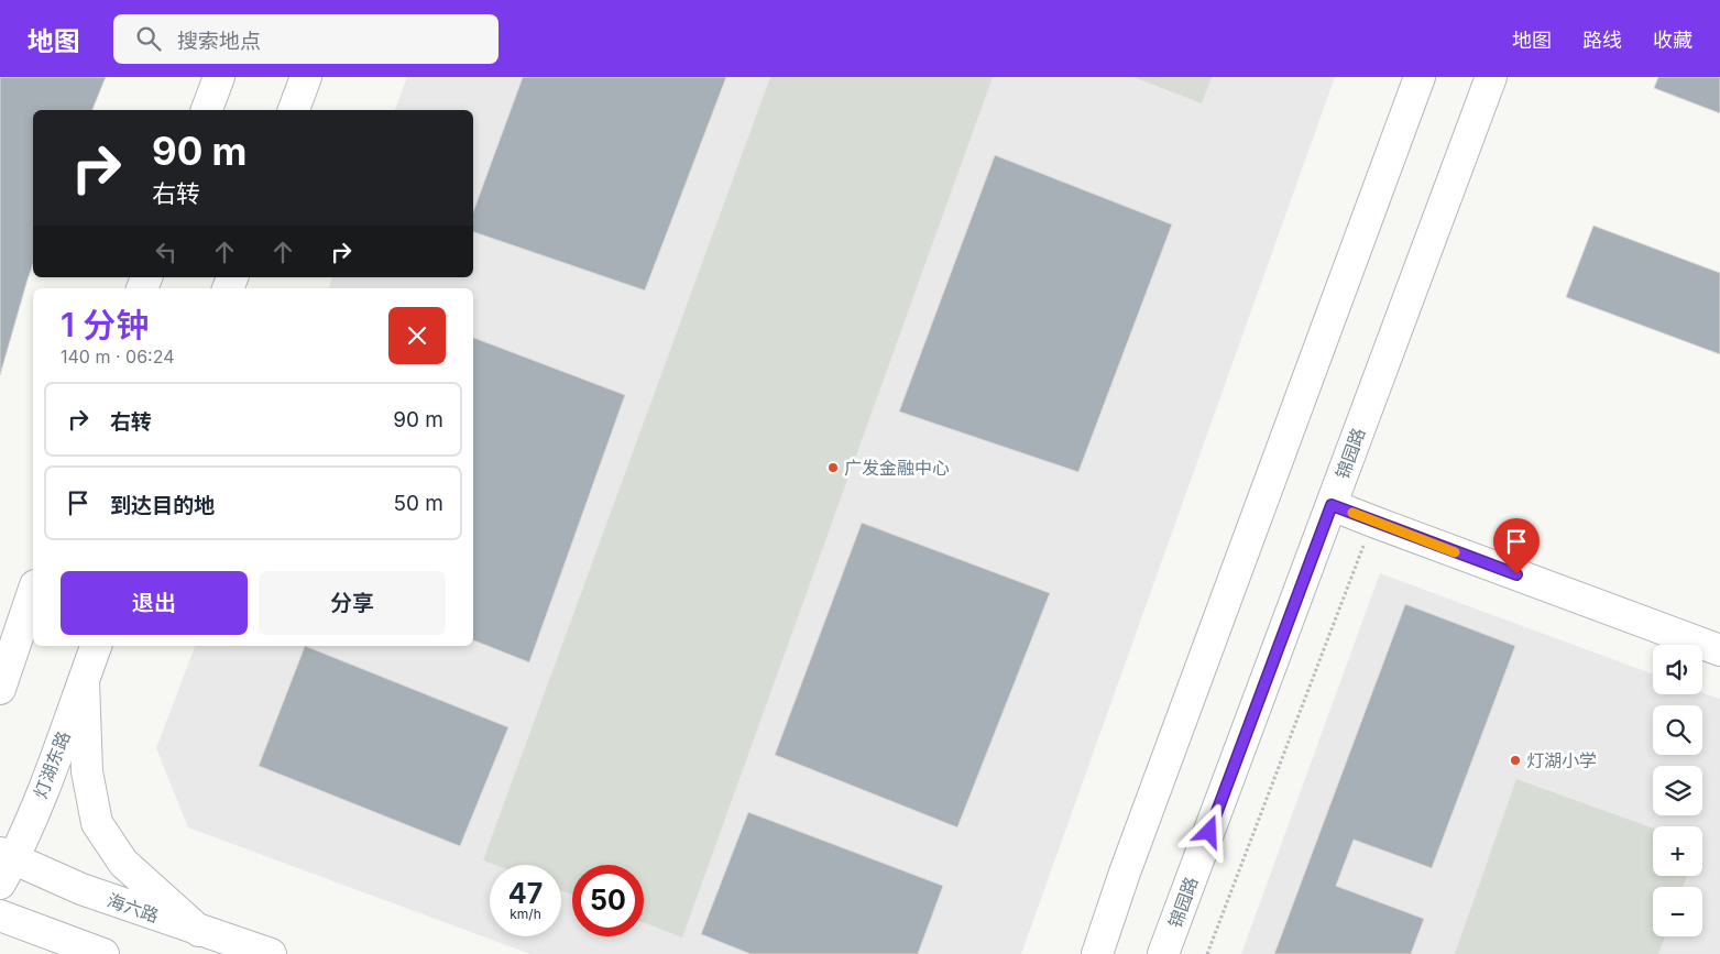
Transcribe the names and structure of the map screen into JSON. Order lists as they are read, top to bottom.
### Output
{
  "streets": {
    "main road": ["锦园路", "灯湖东路", "海六路"]
  },
  "crossings": [
    ["灯湖东路", "海六路"]
  ],
  "places": ["广发金融中心", "灯湖小学"],
  "page": {
    "header": "地图",
    "search": "搜索地点",
    "nav": ["地图", "路线", "收藏"],
    "turn": ["90 m", "右转"],
    "heading": ["1 分钟", "140 m · 06:24"],
    "list": [
      {
        "name": "右转",
        "value": "90 m"
      },
      {
        "name": "到达目的地",
        "value": "50 m"
      }
    ],
    "buttons": ["退出", "分享"],
    "map_buttons": ["+", "−"],
    "speed": "47 km/h",
    "limit": "50"
  }
}
